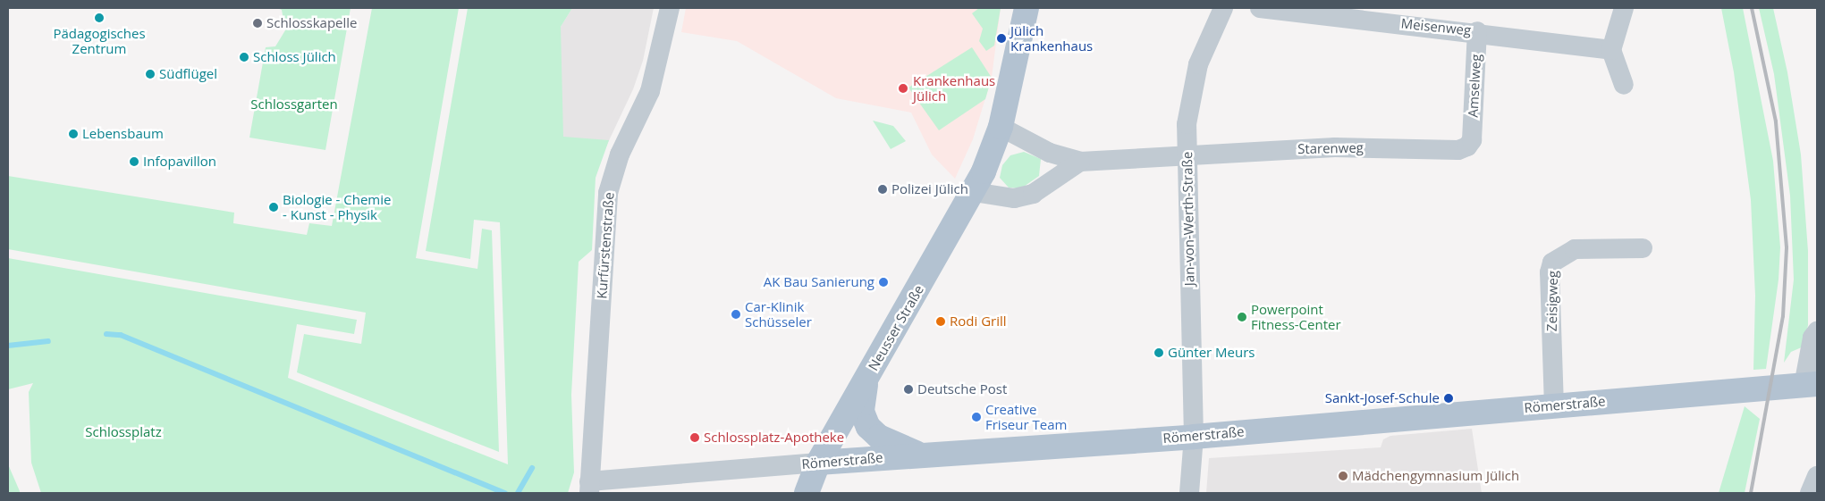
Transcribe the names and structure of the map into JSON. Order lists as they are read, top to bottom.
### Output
{
  "streets": {
    "main road": ["Neusser Straße", "Römerstraße"],
    "street": [
      "Meisenweg",
      "Amselweg",
      "Starenweg",
      "Jan-von-Werth-Straße",
      "Kurfürstenstraße",
      "Zeisigweg"
    ]
  },
  "crossings": [
    ["Meisenweg", "Amselweg"],
    ["Amselweg", "Starenweg"],
    ["Starenweg", "Jan-von-Werth-Straße"],
    ["Jan-von-Werth-Straße", "Römerstraße"],
    ["Kurfürstenstraße", "Römerstraße"],
    ["Zeisigweg", "Römerstraße"],
    ["Neusser Straße", "Römerstraße"]
  ],
  "parks": ["Schlossgarten", "Schlossplatz"],
  "places": [
    "Pädagogisches Zentrum",
    "Schlosskapelle",
    "Jülich Krankenhaus",
    "Schloss Jülich",
    "Südflügel",
    "Krankenhaus Jülich",
    "Lebensbaum",
    "Infopavillon",
    "Polizei Jülich",
    "Biologie - Chemie - Kunst - Physik",
    "AK Bau Sanierung",
    "Car-Klinik Schüsseler",
    "Powerpoint Fitness-Center",
    "Rodi Grill",
    "Günter Meurs",
    "Deutsche Post",
    "Sankt-Josef-Schule",
    "Creative Friseur Team",
    "Schlossplatz-Apotheke",
    "Mädchengymnasium Jülich"
  ]
}
